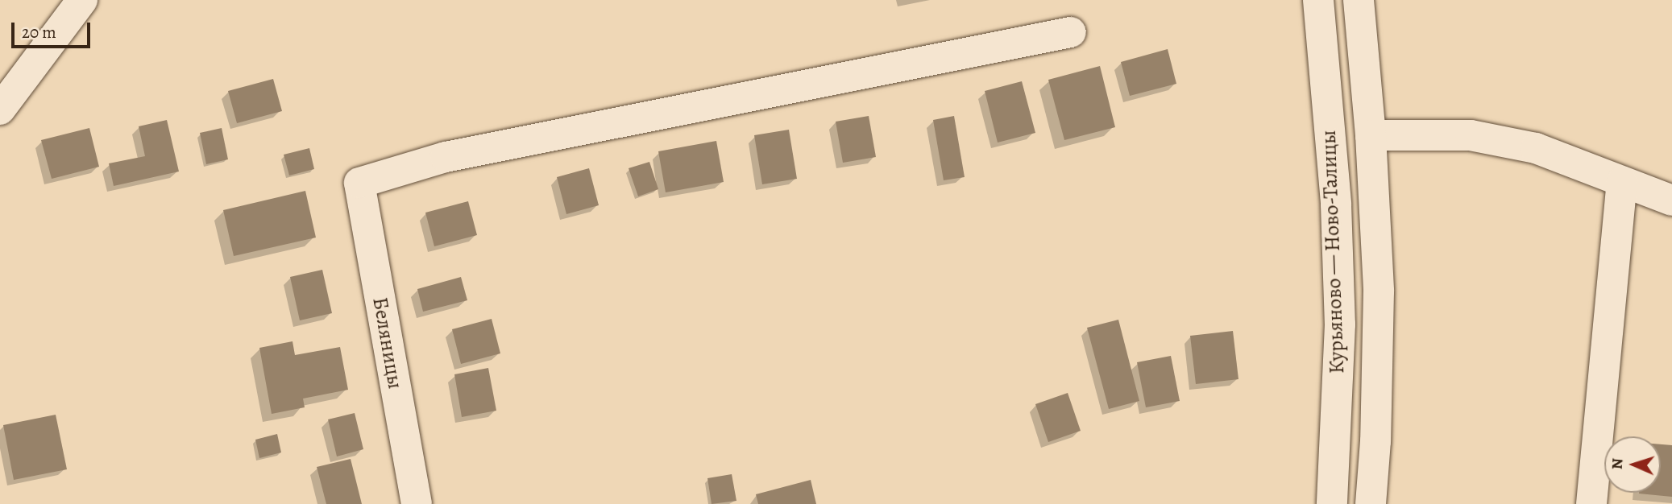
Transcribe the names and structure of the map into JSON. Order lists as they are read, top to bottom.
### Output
{
  "streets": {
    "street": ["Курьяново — Ново-Талицы", "Беляницы"]
  },
  "scale_bar": "20 m",
  "north": "left"
}
